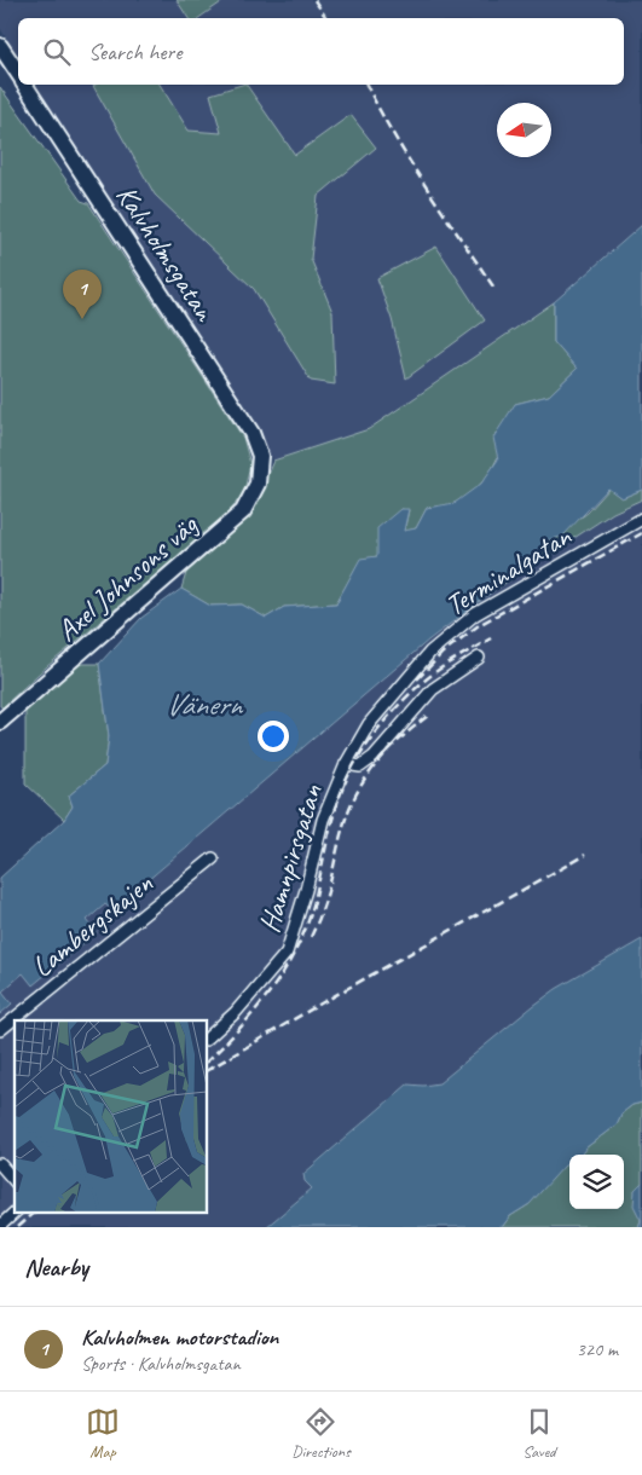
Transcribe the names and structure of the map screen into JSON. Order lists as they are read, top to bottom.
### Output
{
  "streets": {
    "street": [
      "Kalvholmsgatan",
      "Terminalgatan",
      "Axel Johnsons väg",
      "Hamnpirsgatan",
      "Lambergskajen"
    ]
  },
  "crossings": [
    ["Kalvholmsgatan", "Axel Johnsons väg"],
    ["Terminalgatan", "Hamnpirsgatan"]
  ],
  "water": ["Vänern"],
  "north": "left",
  "page": {
    "search": "Search here",
    "pins": "1",
    "heading": "Nearby",
    "list": [
      {
        "mark": "1",
        "name": "Kalvholmen motorstadion",
        "note": "Sports · Kalvholmsgatan",
        "value": "320 m"
      }
    ],
    "nav": ["Map", "Directions", "Saved"]
  }
}
